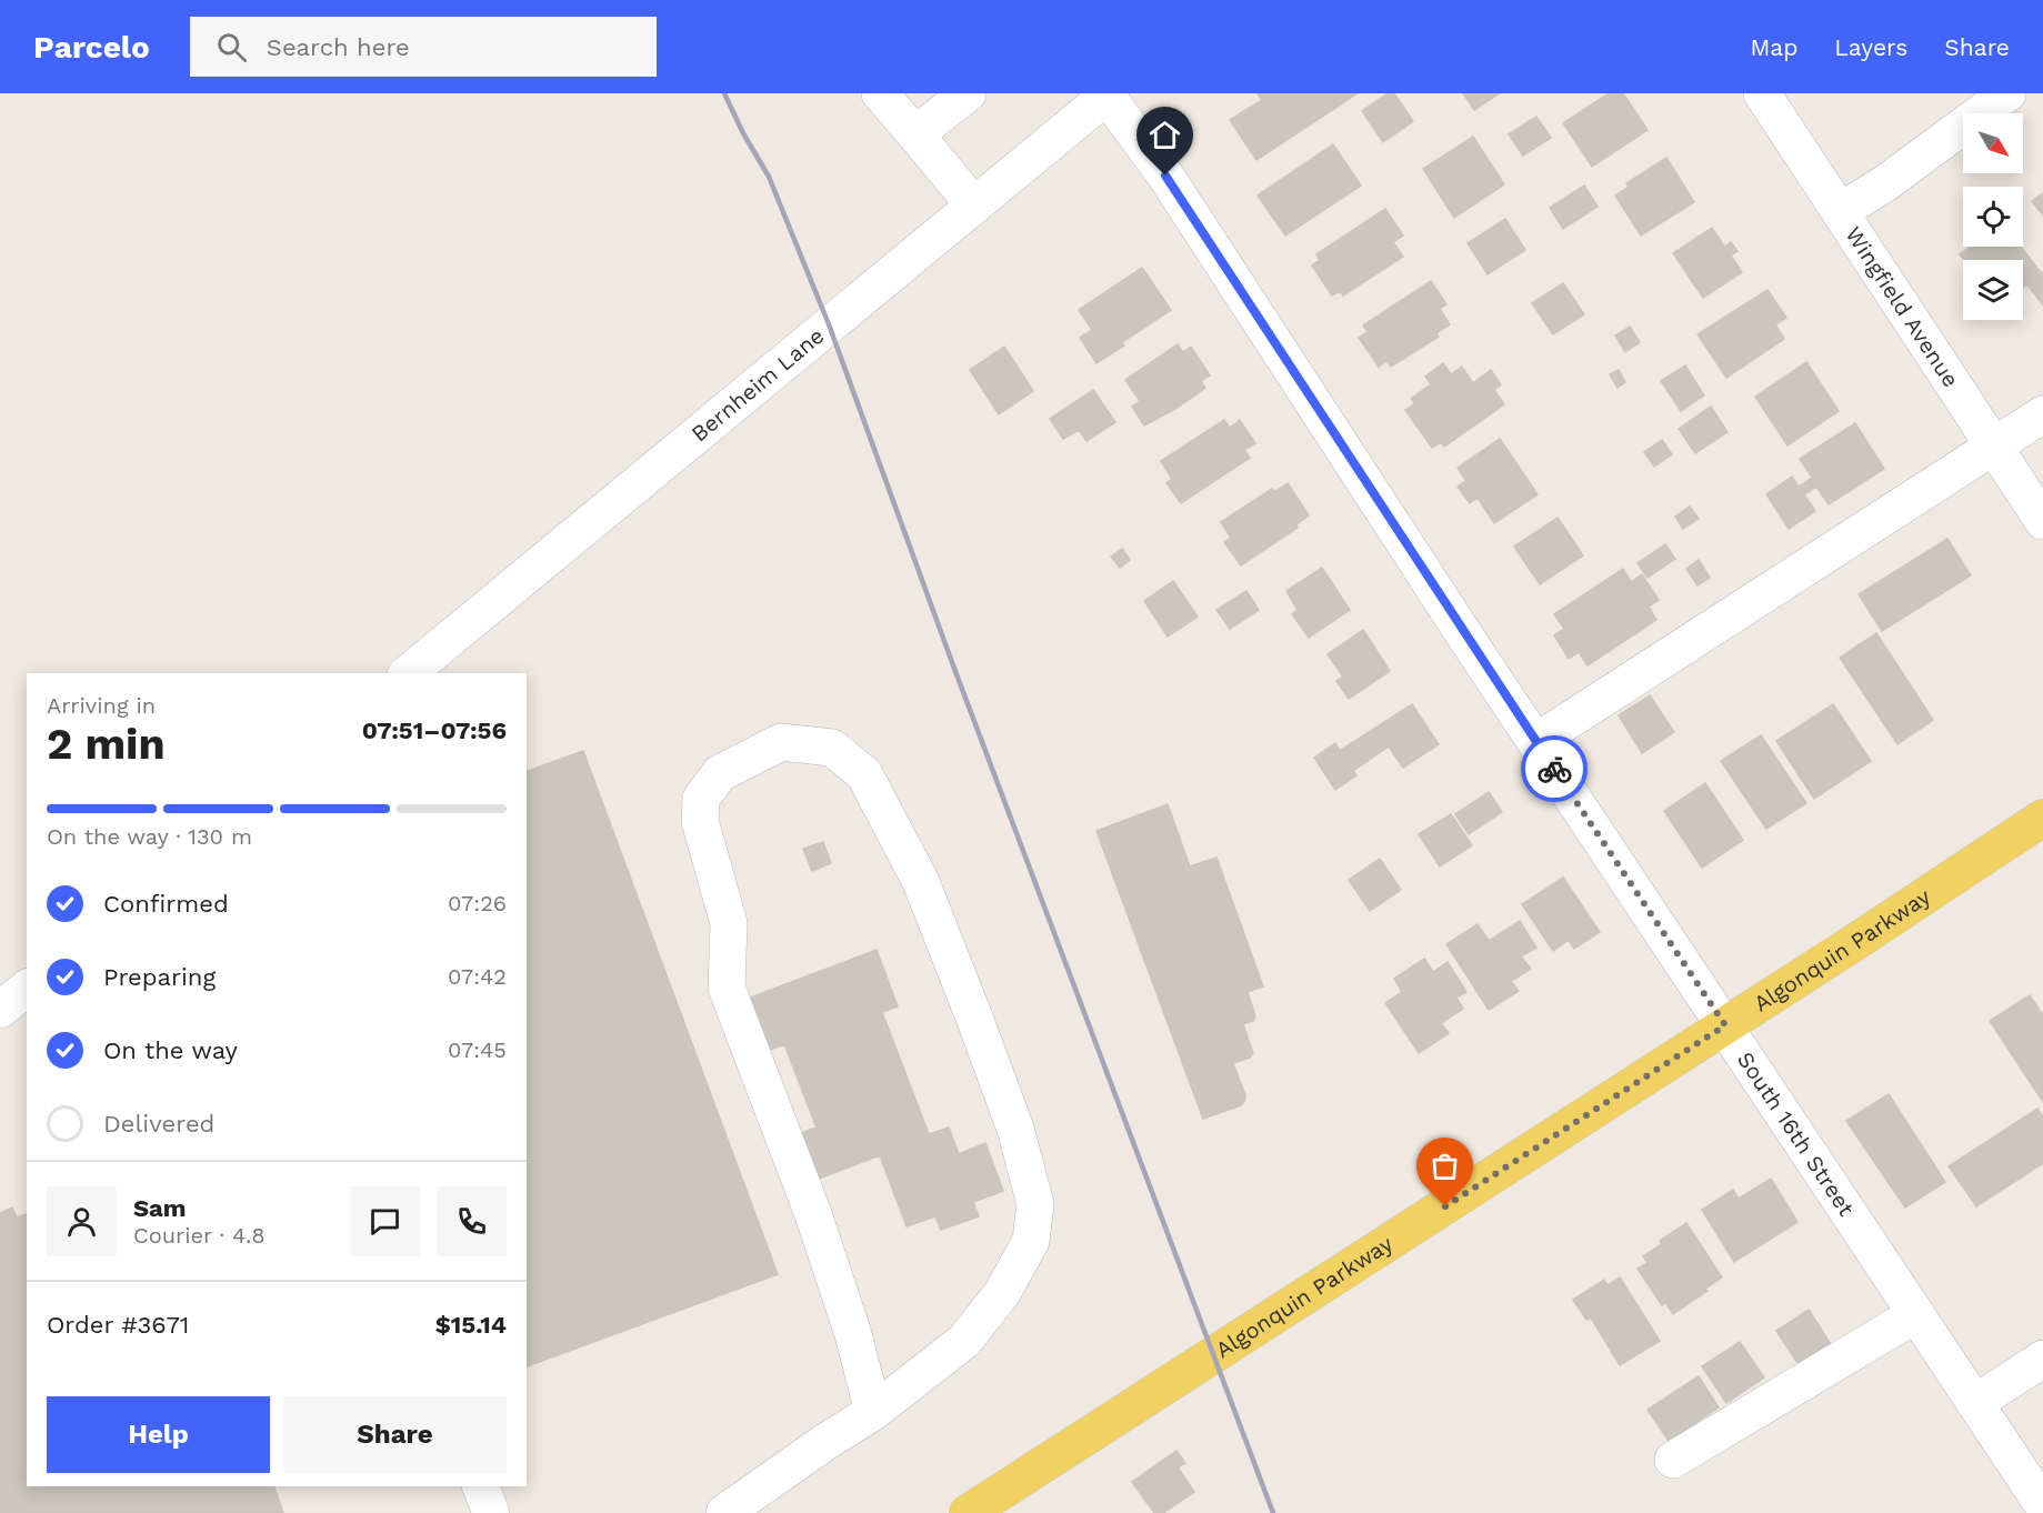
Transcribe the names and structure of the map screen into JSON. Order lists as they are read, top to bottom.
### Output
{
  "streets": {
    "main road": ["Algonquin Parkway"],
    "street": ["Wingfield Avenue", "Bernheim Lane", "South 16th Street"]
  },
  "crossings": [
    ["Bernheim Lane", "South 16th Street"],
    ["Algonquin Parkway", "South 16th Street"]
  ],
  "north": "bottom right",
  "page": {
    "header": "Parcelo",
    "search": "Search here",
    "nav": ["Map", "Layers", "Share"],
    "heading": ["2 min", "Arriving in", "07:51–07:56"],
    "panel": [
      "Sam",
      "Courier · 4.8",
      "Order #3671",
      "$15.14"
    ],
    "bar": "On the way · 130 m",
    "list": [
      ["Confirmed", "07:26"],
      ["Preparing", "07:42"],
      ["On the way", "07:45"],
      "Delivered"
    ],
    "buttons": ["Help", "Share"]
  }
}
